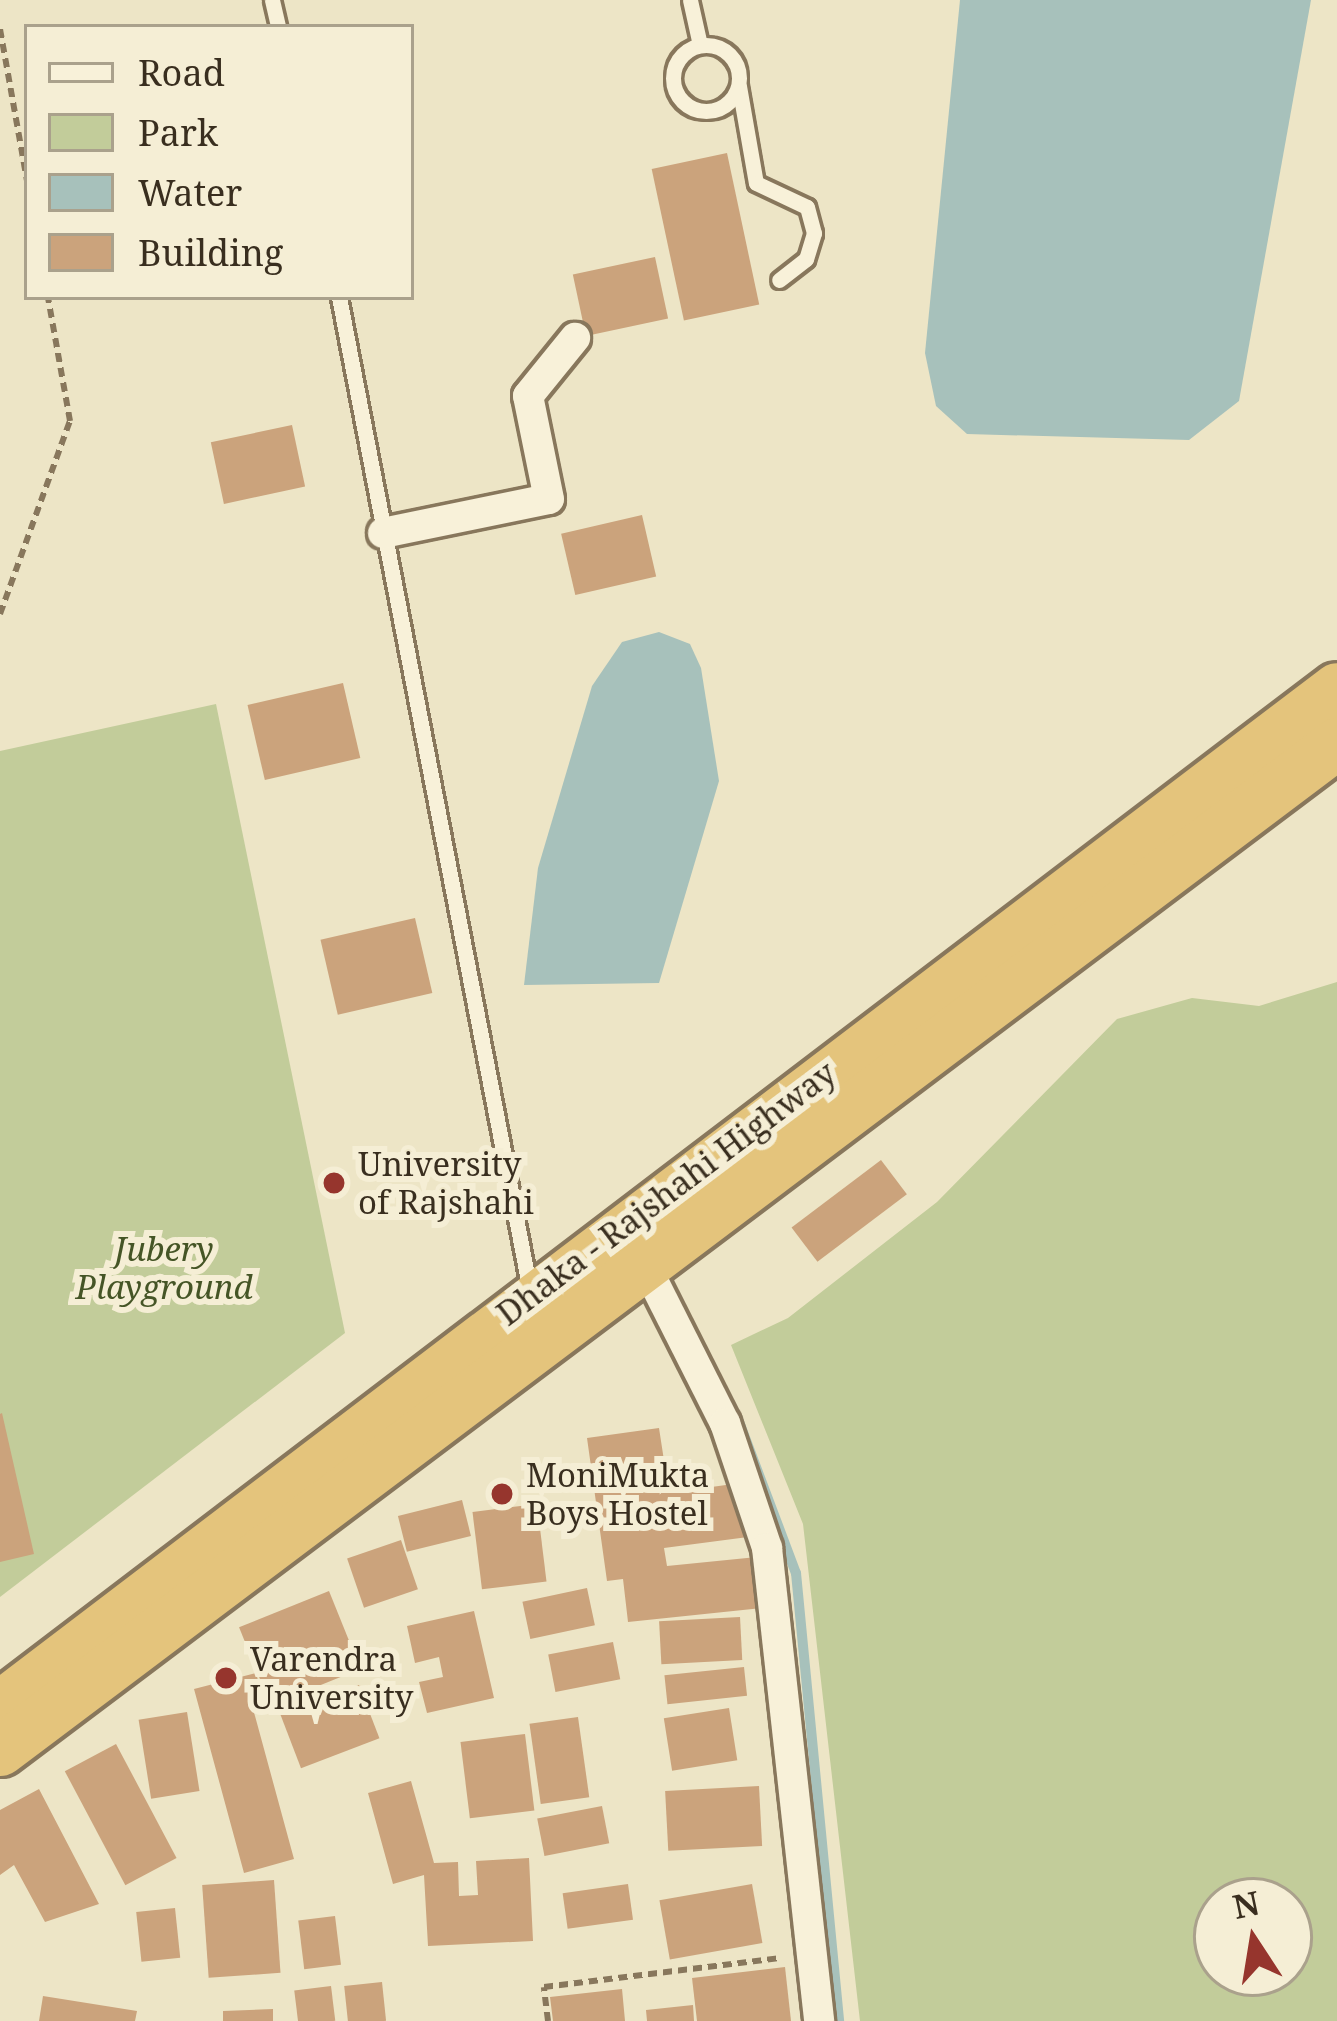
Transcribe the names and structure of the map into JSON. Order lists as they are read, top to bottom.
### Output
{
  "streets": {
    "highway": ["Dhaka - Rajshahi Highway"]
  },
  "parks": ["Jubery Playground"],
  "places": ["University of Rajshahi", "MoniMukta Boys Hostel", "Varendra University"],
  "legend": [
    "Road",
    "Park",
    "Water",
    "Building"
  ],
  "north": "top"
}
